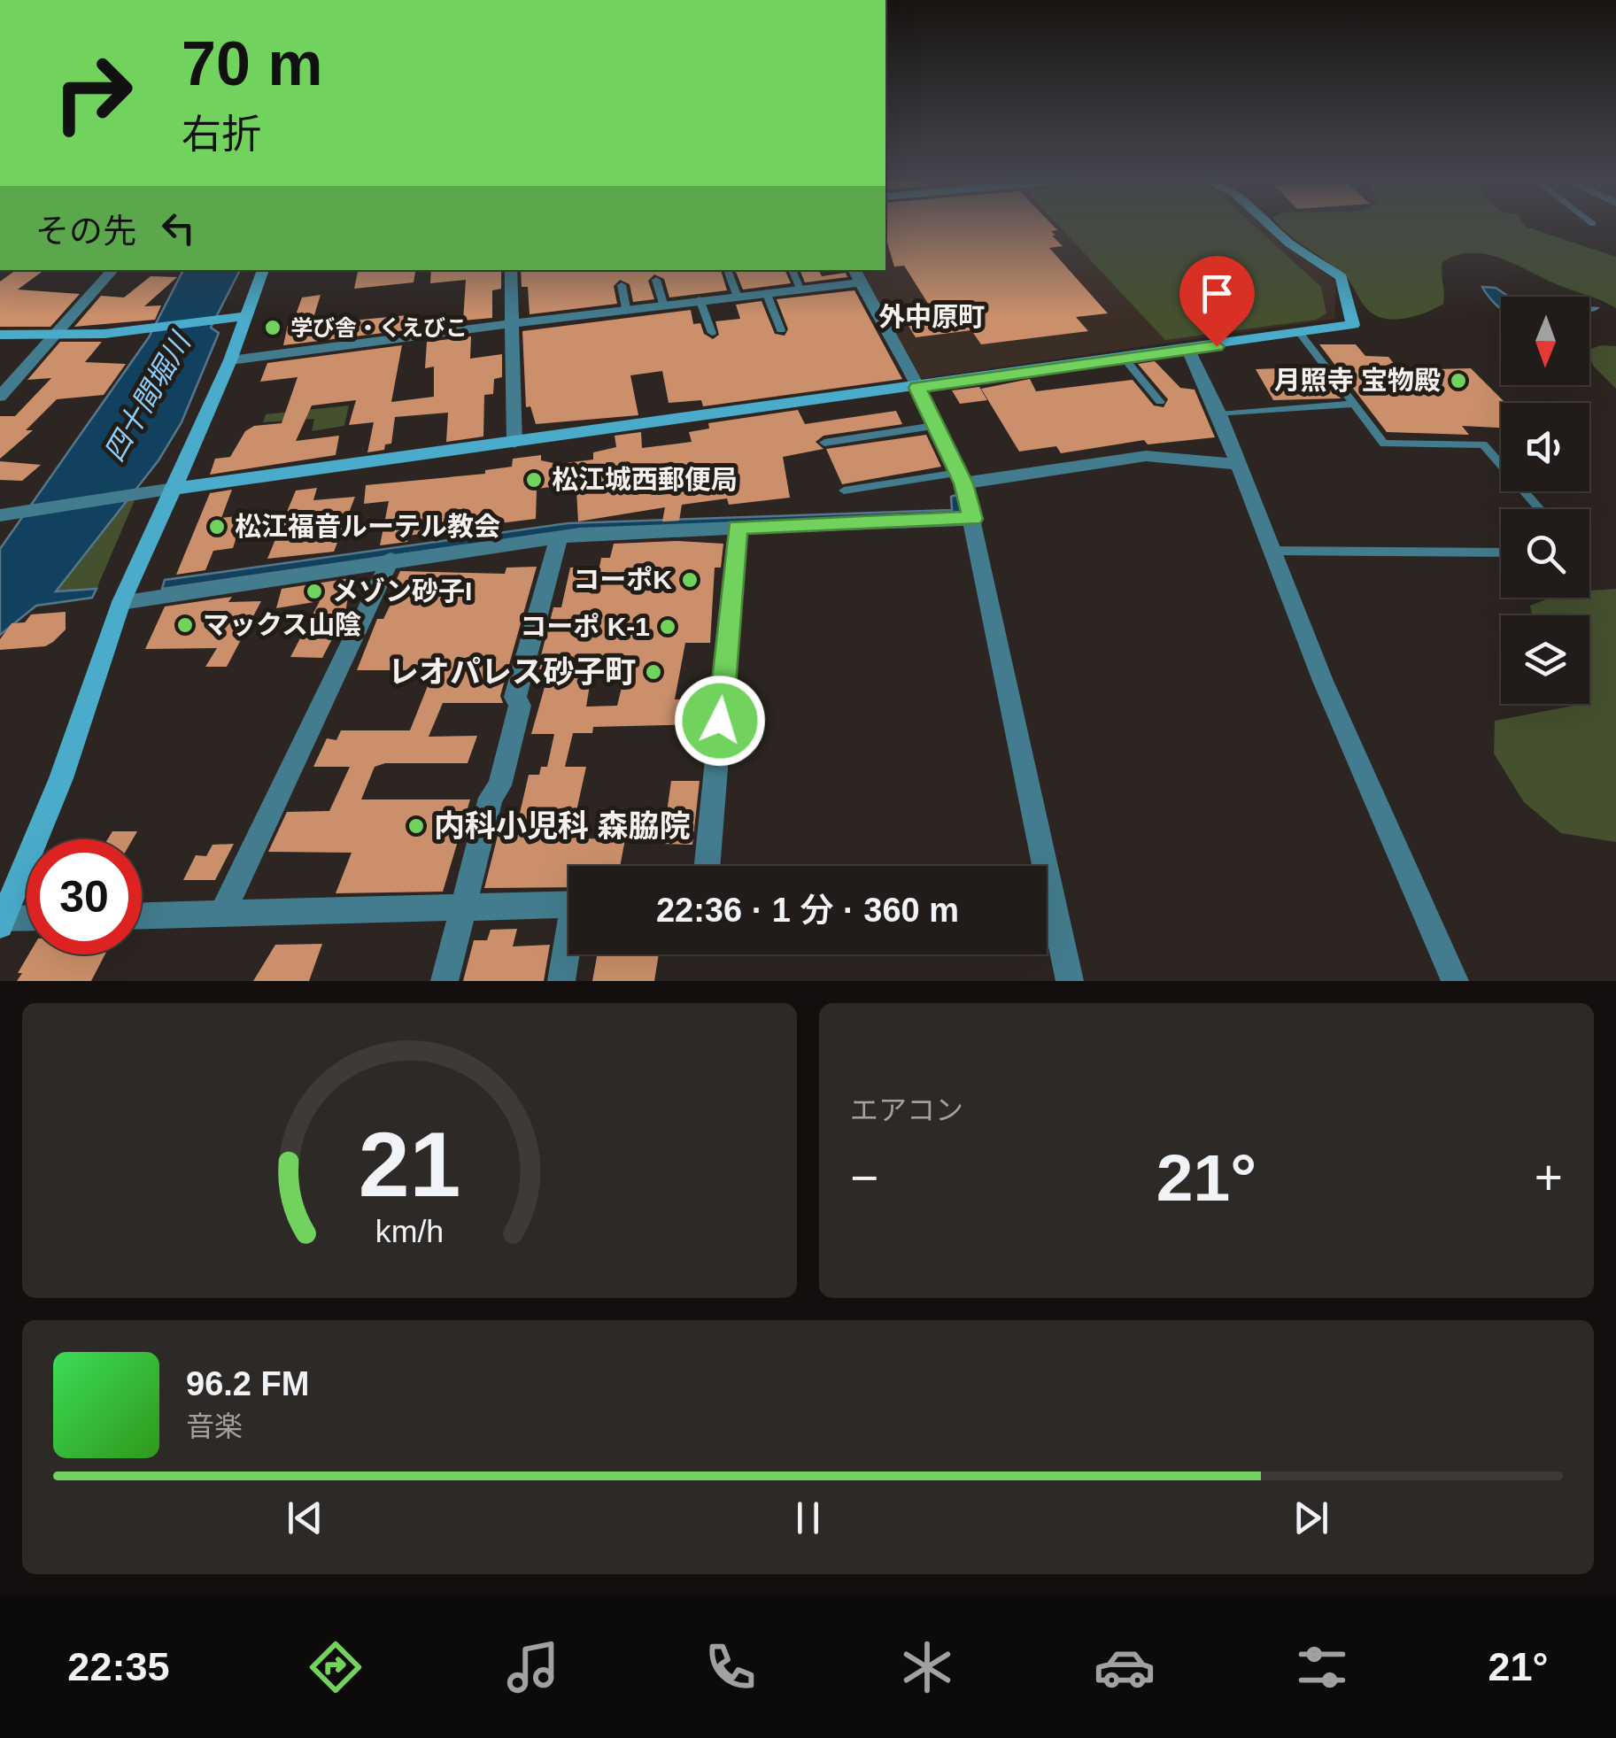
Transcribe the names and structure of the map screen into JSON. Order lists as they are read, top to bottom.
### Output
{
  "districts": ["外中原町"],
  "water": ["四十間堀川"],
  "places": [
    "学び舎・くえびこ",
    "月照寺 宝物殿",
    "松江城西郵便局",
    "松江福音ルーテル教会",
    "コーポK",
    "メゾン砂子I",
    "マックス山陰",
    "コーポ K-1",
    "レオパレス砂子町",
    "内科小児科 森脇院"
  ],
  "north": "bottom",
  "page": {
    "turn": ["70 m", "右折"],
    "then": "その先",
    "limit": "30",
    "trip": "22:36 · 1 分 · 360 m",
    "tile": "エアコン",
    "heat": ["−", "21°", "+"],
    "song": ["96.2 FM", "音楽"],
    "tabs": ["22:35", "21°"],
    "gauge": ["21", "km/h"]
  }
}
